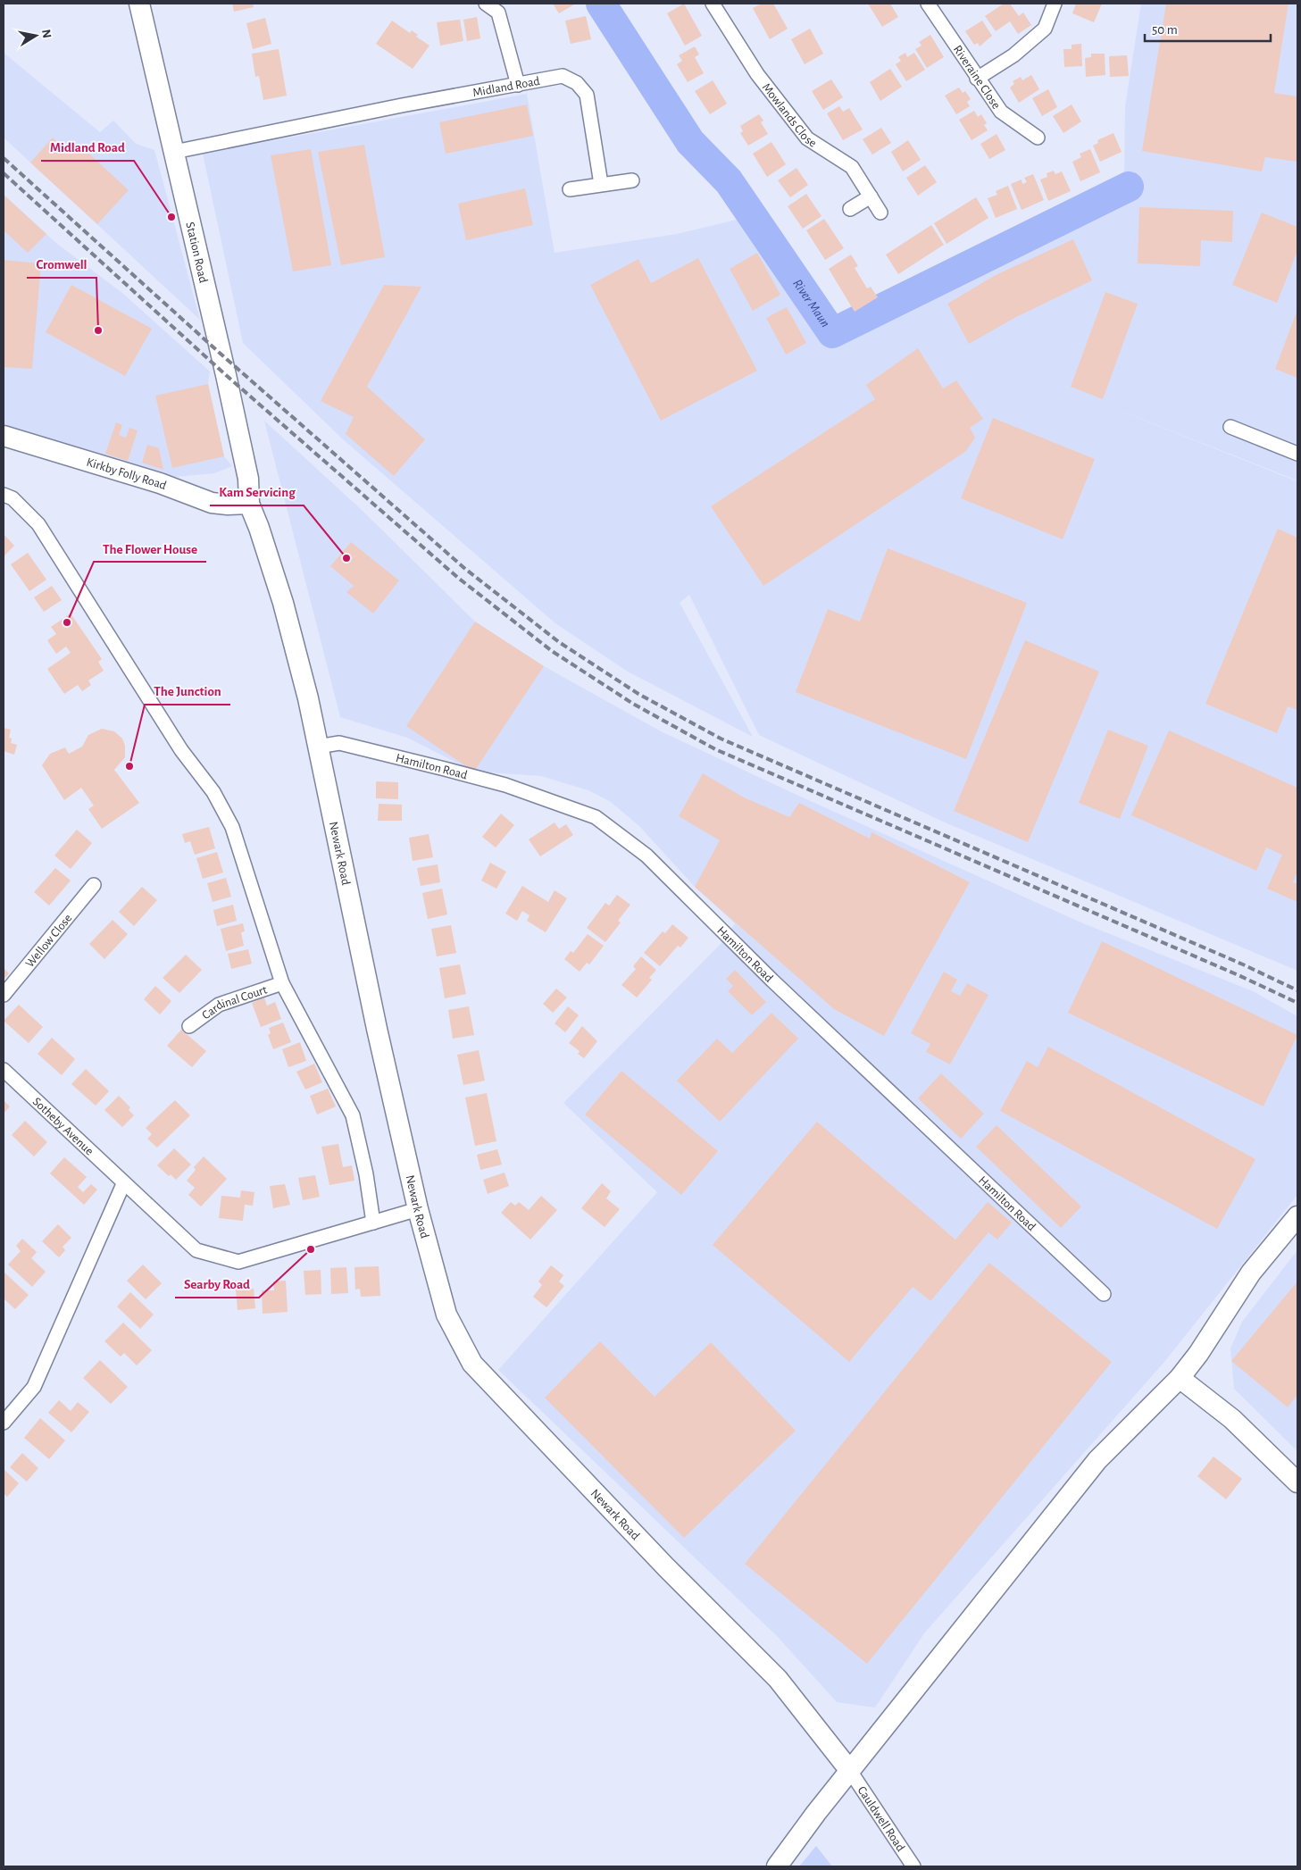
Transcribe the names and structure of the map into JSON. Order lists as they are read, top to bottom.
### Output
{
  "streets": {
    "main road": ["Station Road", "Kirkby Folly Road", "Newark Road"],
    "street": [
      "Riveraine Close",
      "Midland Road",
      "Mowlands Close",
      "Hamilton Road",
      "Wellow Close",
      "Cardinal Court",
      "Sotheby Avenue",
      "Cauldwell Road"
    ]
  },
  "crossings": [
    ["Midland Road", "Station Road"],
    ["Station Road", "Kirkby Folly Road"],
    ["Station Road", "Newark Road"],
    ["Kirkby Folly Road", "Newark Road"],
    ["Hamilton Road", "Newark Road"],
    ["Newark Road", "Sotheby Avenue"],
    ["Newark Road", "Cauldwell Road"]
  ],
  "water": ["River Maun"],
  "places": [
    "Midland Road",
    "Cromwell",
    "Kam Servicing",
    "The Flower House",
    "The Junction",
    "Searby Road"
  ],
  "scale_bar": "50 m",
  "north": "right"
}
